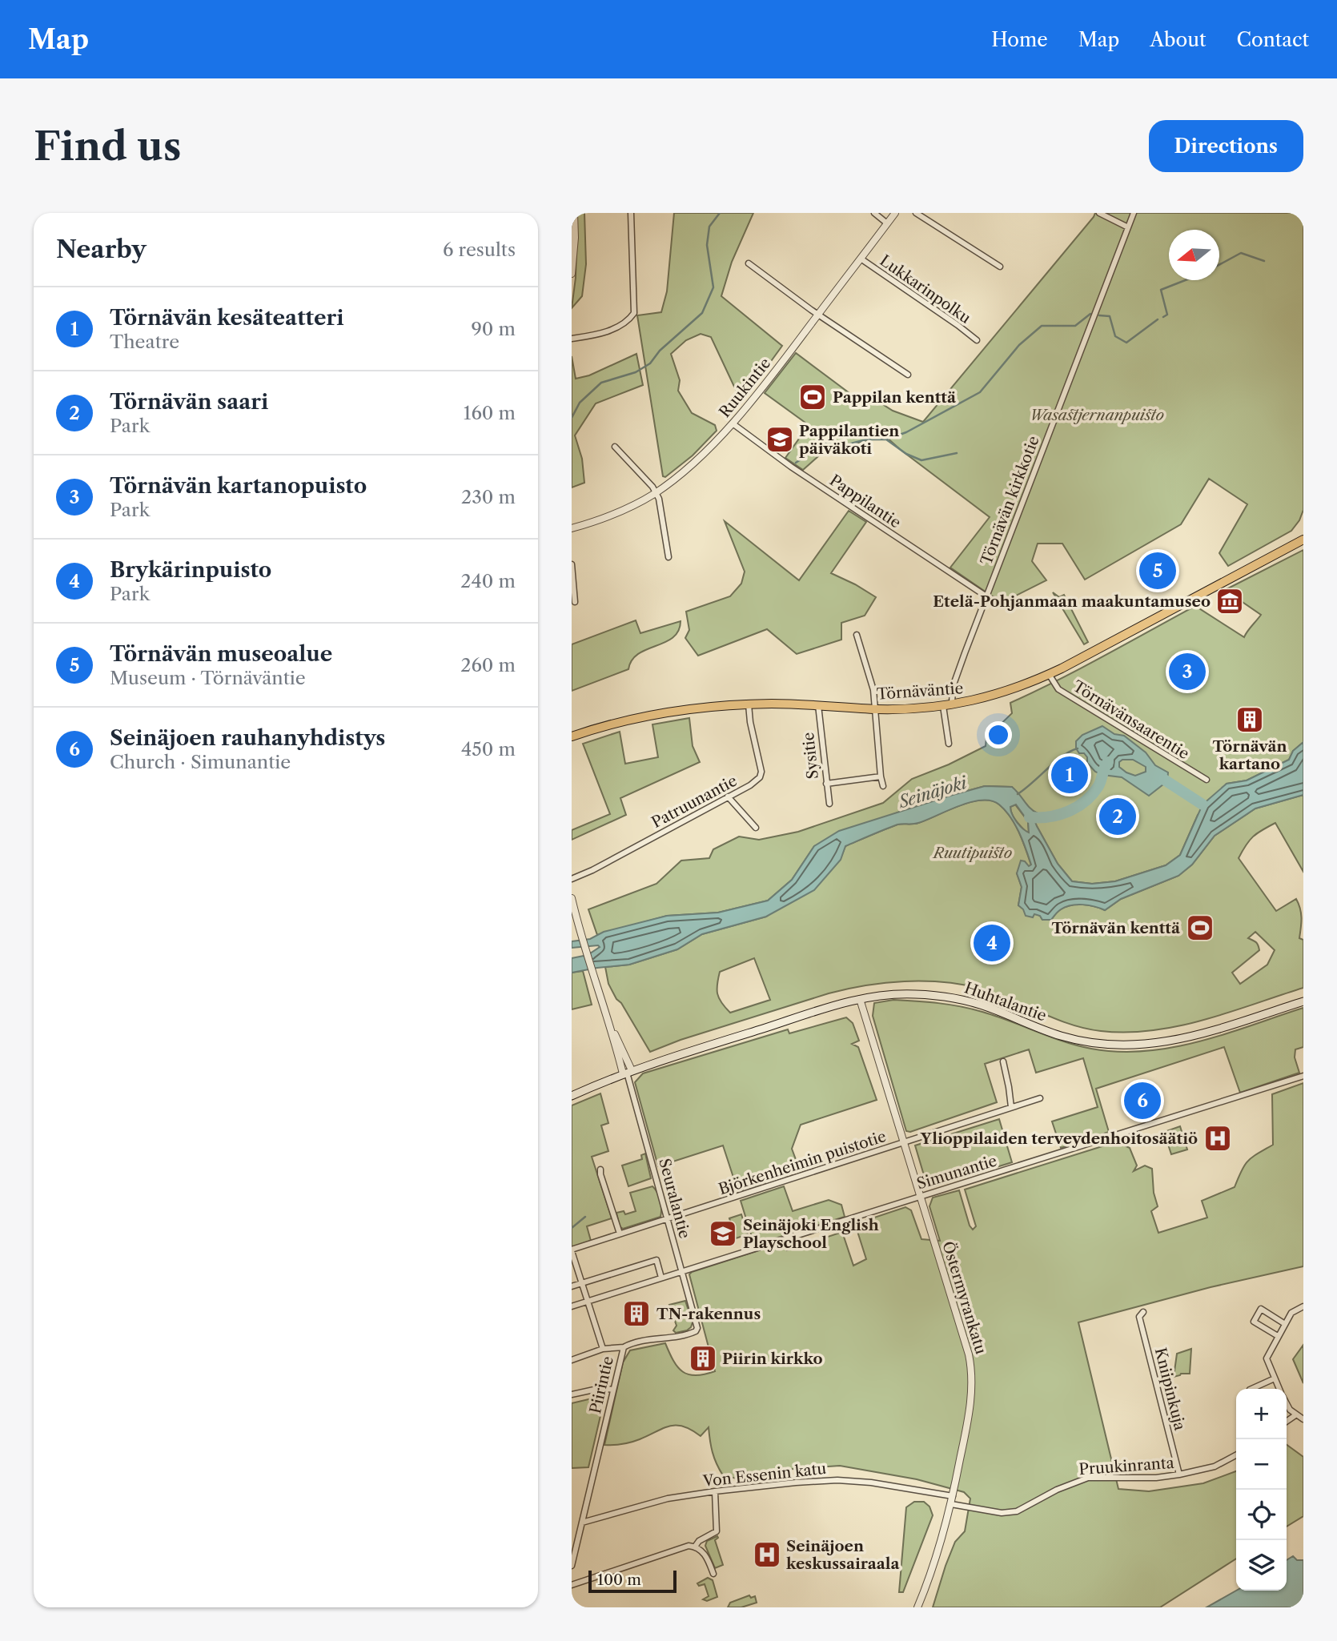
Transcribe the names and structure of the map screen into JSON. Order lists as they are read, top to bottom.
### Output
{
  "streets": {
    "main road": ["Törnäväntie", "Huhtalantie"],
    "street": [
      "Lukkarinpolku",
      "Ruukintie",
      "Törnävän kirkkotie",
      "Pappilantie",
      "Törnävänsaarentie",
      "Sysitie",
      "Patruunantie",
      "Björkenheimin puistotie",
      "Simunantie",
      "Seuralantie",
      "Östermyrankatu",
      "Piirintie",
      "Kniipinkuja",
      "Pruukinranta",
      "Von Essenin katu"
    ]
  },
  "crossings": [
    ["Lukkarinpolku", "Ruukintie"],
    ["Ruukintie", "Pappilantie"],
    ["Törnävän kirkkotie", "Pappilantie"],
    ["Törnävän kirkkotie", "Törnäväntie"],
    ["Törnäväntie", "Törnävänsaarentie"],
    ["Törnäväntie", "Sysitie"],
    ["Törnäväntie", "Patruunantie"],
    ["Huhtalantie", "Seuralantie"],
    ["Huhtalantie", "Östermyrankatu"],
    ["Björkenheimin puistotie", "Seuralantie"],
    ["Björkenheimin puistotie", "Östermyrankatu"],
    ["Simunantie", "Seuralantie"],
    ["Simunantie", "Östermyrankatu"],
    ["Seuralantie", "Piirintie"],
    ["Östermyrankatu", "Pruukinranta"],
    ["Östermyrankatu", "Von Essenin katu"],
    ["Piirintie", "Von Essenin katu"],
    ["Kniipinkuja", "Pruukinranta"]
  ],
  "water": ["Seinäjoki"],
  "parks": ["Wasastjernanpuisto", "Ruutipuisto"],
  "places": {
    "sports": ["Pappilan kenttä", "Törnävän kenttä"],
    "school or university": ["Pappilantien päiväkoti", "Seinäjoki English Playschool"],
    "museum": ["Etelä-Pohjanmaan maakuntamuseo"],
    "building": ["Törnävän kartano", "TN-rakennus", "Piirin kirkko"],
    "hospital": ["Ylioppilaiden terveydenhoitosäätiö", "Seinäjoen keskussairaala"]
  },
  "scale_bar": "100 m",
  "north": "left",
  "page": {
    "header": "Map",
    "nav": [
      "Home",
      "Map",
      "About",
      "Contact"
    ],
    "buttons": "Directions",
    "title": "Find us",
    "heading": ["Nearby", "6 results"],
    "list": [
      {
        "mark": "1",
        "name": "Törnävän kesäteatteri",
        "note": "Theatre",
        "value": "90 m"
      },
      {
        "mark": "2",
        "name": "Törnävän saari",
        "note": "Park",
        "value": "160 m"
      },
      {
        "mark": "3",
        "name": "Törnävän kartanopuisto",
        "note": "Park",
        "value": "230 m"
      },
      {
        "mark": "4",
        "name": "Brykärinpuisto",
        "note": "Park",
        "value": "240 m"
      },
      {
        "mark": "5",
        "name": "Törnävän museoalue",
        "note": "Museum · Törnäväntie",
        "value": "260 m"
      },
      {
        "mark": "6",
        "name": "Seinäjoen rauhanyhdistys",
        "note": "Church · Simunantie",
        "value": "450 m"
      }
    ],
    "pins": [
      "5",
      "3",
      "1",
      "2",
      "4",
      "6"
    ],
    "map_buttons": ["+", "−"],
    "scale": "100 m"
  }
}
